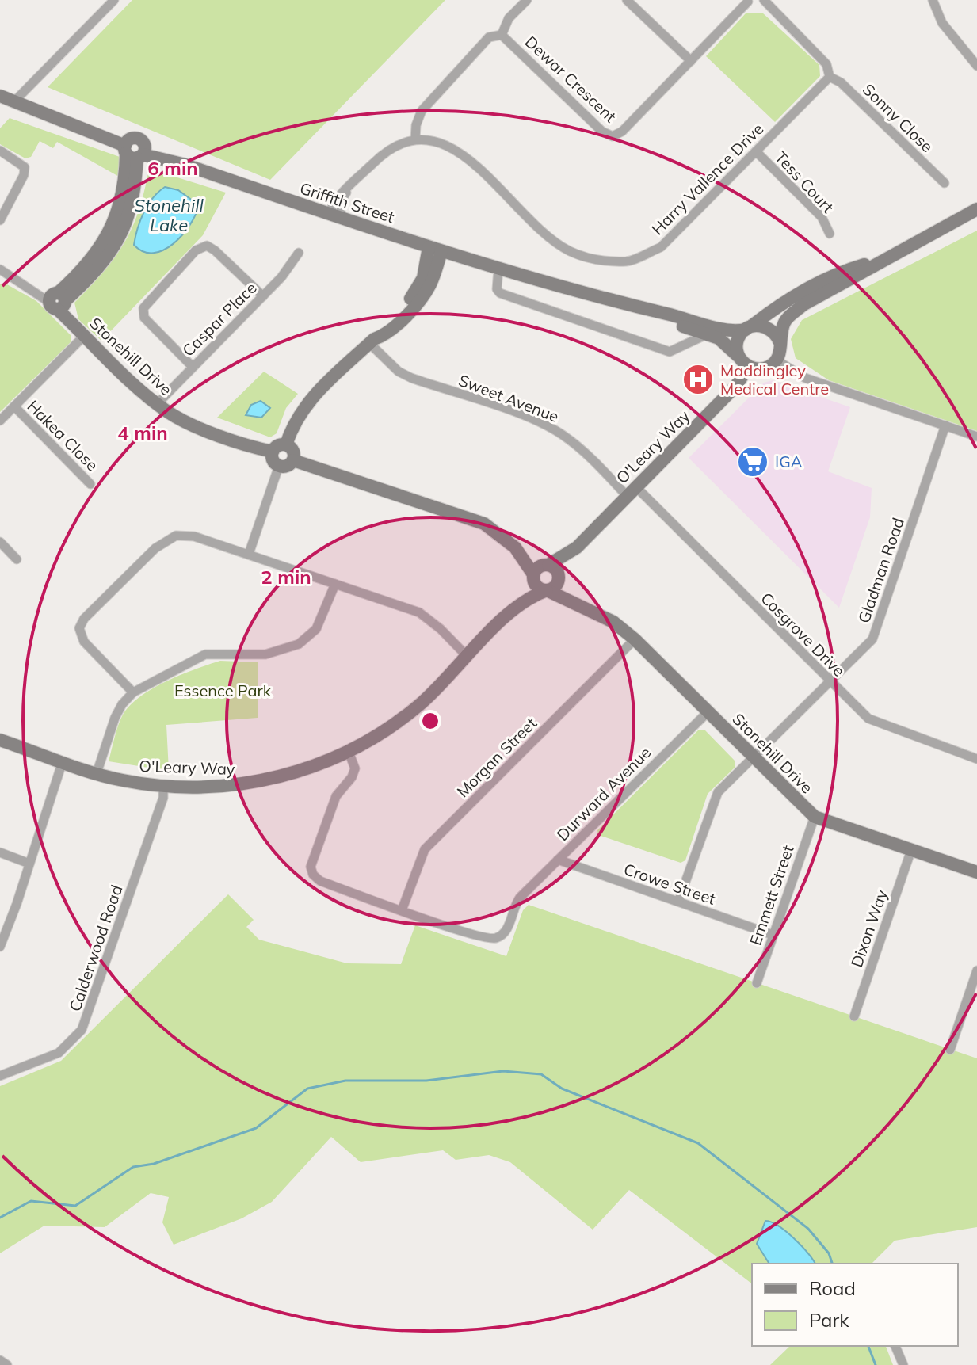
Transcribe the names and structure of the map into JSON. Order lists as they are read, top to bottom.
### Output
{
  "streets": {
    "street": [
      "Dewar Crescent",
      "Sonny Close",
      "Harry Vallence Drive",
      "Tess Court",
      "Griffith Street",
      "Caspar Place",
      "Stonehill Drive",
      "Sweet Avenue",
      "Hakea Close",
      "O'Leary Way",
      "Gladman Road",
      "Cosgrove Drive",
      "Morgan Street",
      "Durward Avenue",
      "Crowe Street",
      "Emmett Street",
      "Dixon Way",
      "Calderwood Road"
    ]
  },
  "crossings": [
    ["Dewar Crescent", "Harry Vallence Drive"],
    ["Sonny Close", "Harry Vallence Drive"],
    ["Harry Vallence Drive", "Tess Court"],
    ["Griffith Street", "O'Leary Way"],
    ["Caspar Place", "Stonehill Drive"],
    ["Stonehill Drive", "Gladman Road"],
    ["Stonehill Drive", "Morgan Street"],
    ["Stonehill Drive", "Durward Avenue"],
    ["Stonehill Drive", "Emmett Street"],
    ["Stonehill Drive", "Dixon Way"],
    ["Sweet Avenue", "O'Leary Way"],
    ["Sweet Avenue", "Cosgrove Drive"],
    ["O'Leary Way", "Cosgrove Drive"],
    ["O'Leary Way", "Calderwood Road"],
    ["Gladman Road", "Cosgrove Drive"],
    ["Gladman Road", "Crowe Street"],
    ["Morgan Street", "Durward Avenue"],
    ["Durward Avenue", "Crowe Street"],
    ["Crowe Street", "Emmett Street"]
  ],
  "water": ["Stonehill Lake"],
  "parks": ["Essence Park"],
  "places": {
    "hospital": ["Maddingley Medical Centre"],
    "supermarket": ["IGA"]
  },
  "legend": ["Road", "Park"],
  "rings": ["6 min", "4 min", "2 min"]
}
